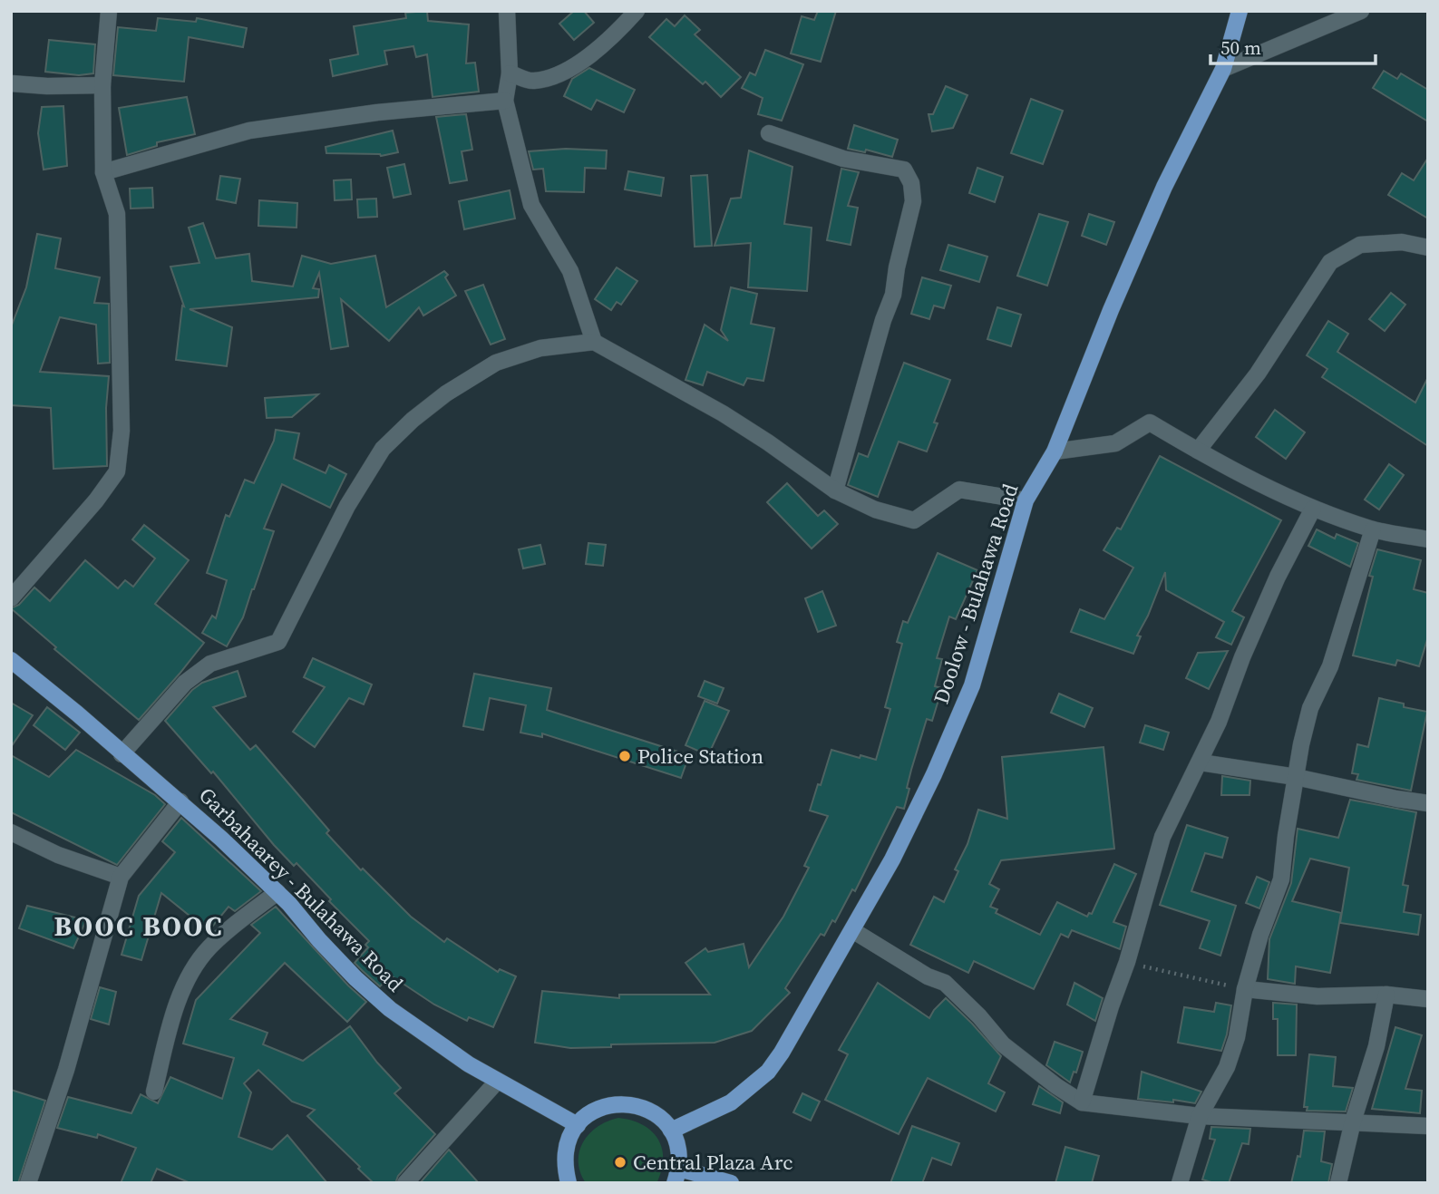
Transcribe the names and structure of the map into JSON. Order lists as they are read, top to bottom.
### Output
{
  "streets": {
    "main road": ["Doolow - Bulahawa Road", "Garbahaarey - Bulahawa Road"]
  },
  "districts": ["BOOC BOOC"],
  "places": ["Police Station", "Central Plaza Arc"],
  "scale_bar": "50 m"
}
